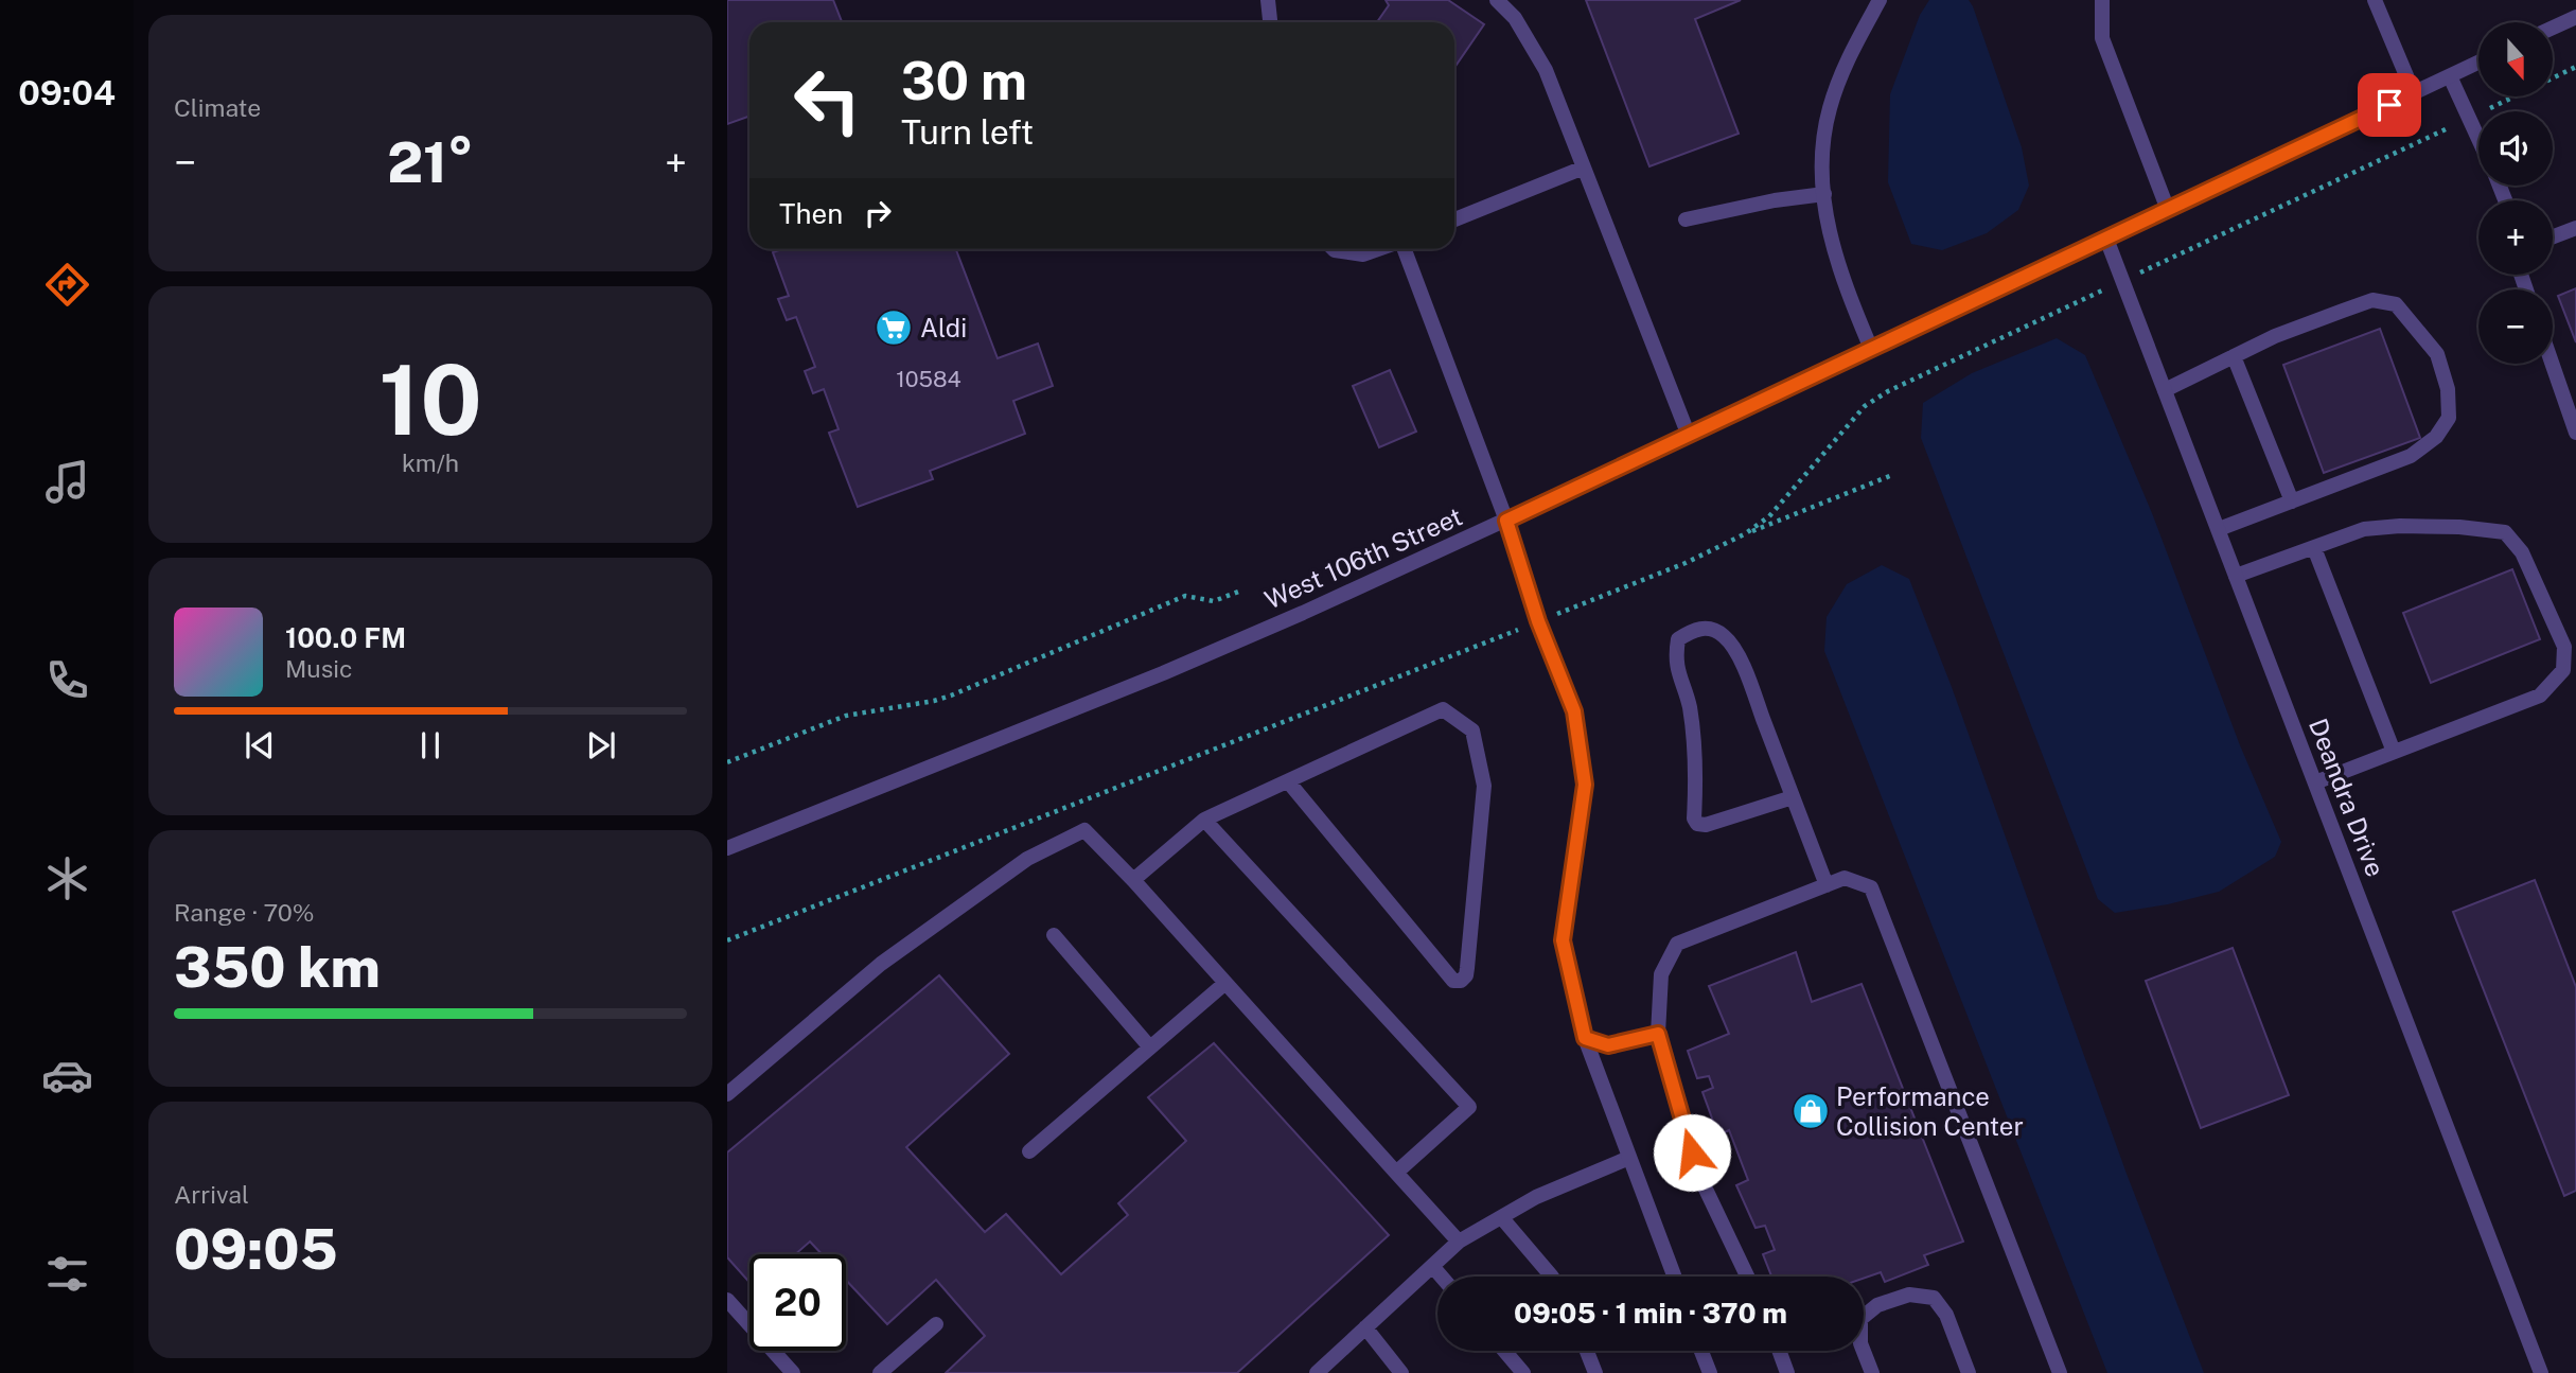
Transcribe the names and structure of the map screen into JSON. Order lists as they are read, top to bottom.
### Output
{
  "streets": {
    "street": ["West 106th Street", "Deandra Drive"]
  },
  "crossings": [
    ["West 106th Street", "Deandra Drive"]
  ],
  "places": {
    "supermarket": ["Aldi"],
    "shop": ["Performance Collision Center"]
  },
  "house_numbers": ["10584"],
  "north": "bottom",
  "page": {
    "tabs": "09:04",
    "tile": [
      "Climate",
      ["10", "km/h"],
      ["Range · 70%", "350 km"],
      ["Arrival", "09:05"]
    ],
    "map_buttons": ["+", "−"],
    "turn": ["30 m", "Turn left"],
    "heat": ["−", "21°", "+"],
    "then": "Then",
    "song": ["100.0 FM", "Music"],
    "limit": "20",
    "trip": "09:05 · 1 min · 370 m"
  }
}
